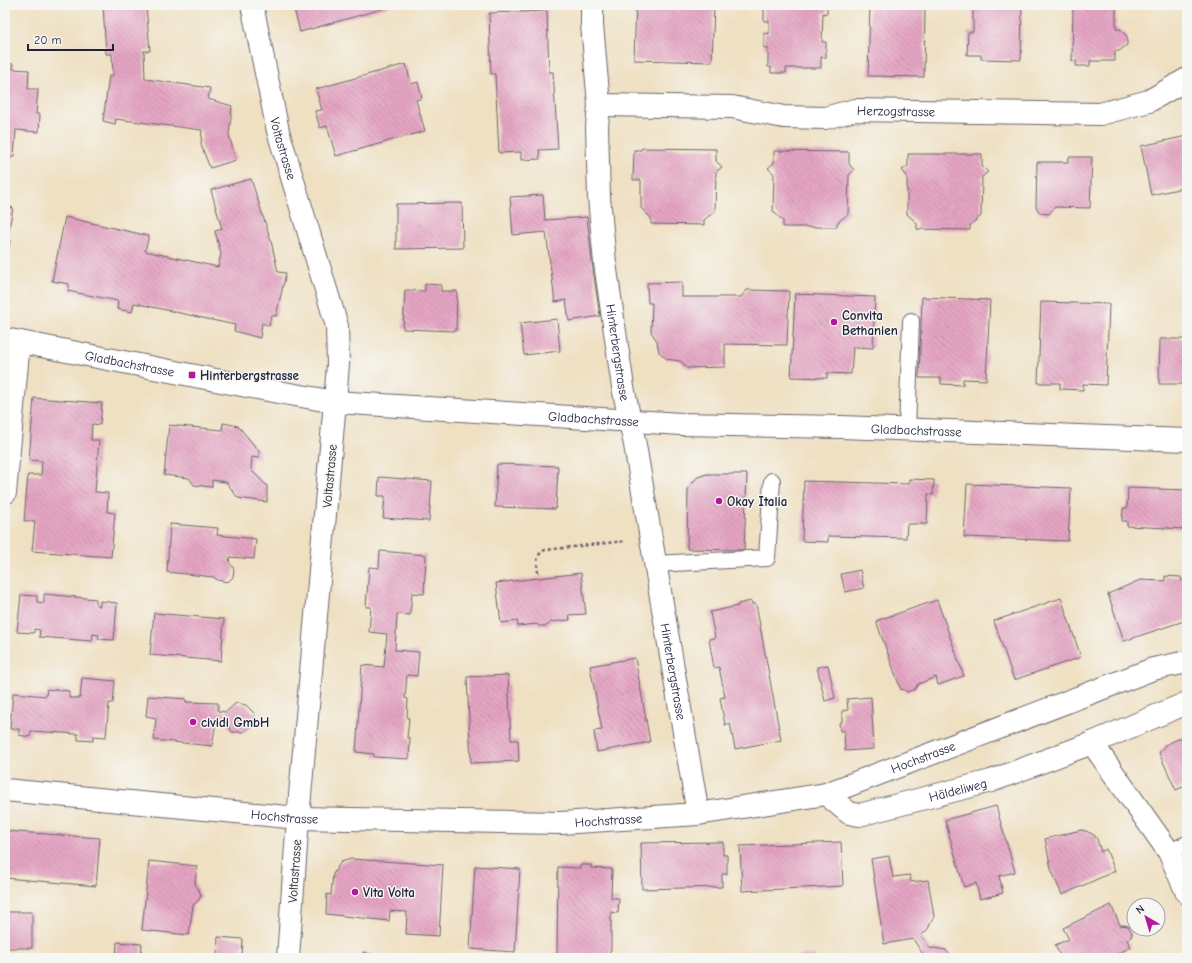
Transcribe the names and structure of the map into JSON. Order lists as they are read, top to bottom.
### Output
{
  "streets": {
    "street": [
      "Herzogstrasse",
      "Voltastrasse",
      "Hinterbergstrasse",
      "Gladbachstrasse",
      "Hochstrasse",
      "Häldeliweg"
    ]
  },
  "crossings": [
    ["Herzogstrasse", "Hinterbergstrasse"],
    ["Voltastrasse", "Gladbachstrasse"],
    ["Voltastrasse", "Hochstrasse"],
    ["Hinterbergstrasse", "Gladbachstrasse"],
    ["Hinterbergstrasse", "Hochstrasse"],
    ["Hochstrasse", "Häldeliweg"]
  ],
  "places": {
    "other": [
      "Convita Bethanien",
      "Okay Italia",
      "cividi GmbH",
      "Vita Volta"
    ],
    "transit": ["Hinterbergstrasse"]
  },
  "scale_bar": "20 m",
  "north": "top left"
}
